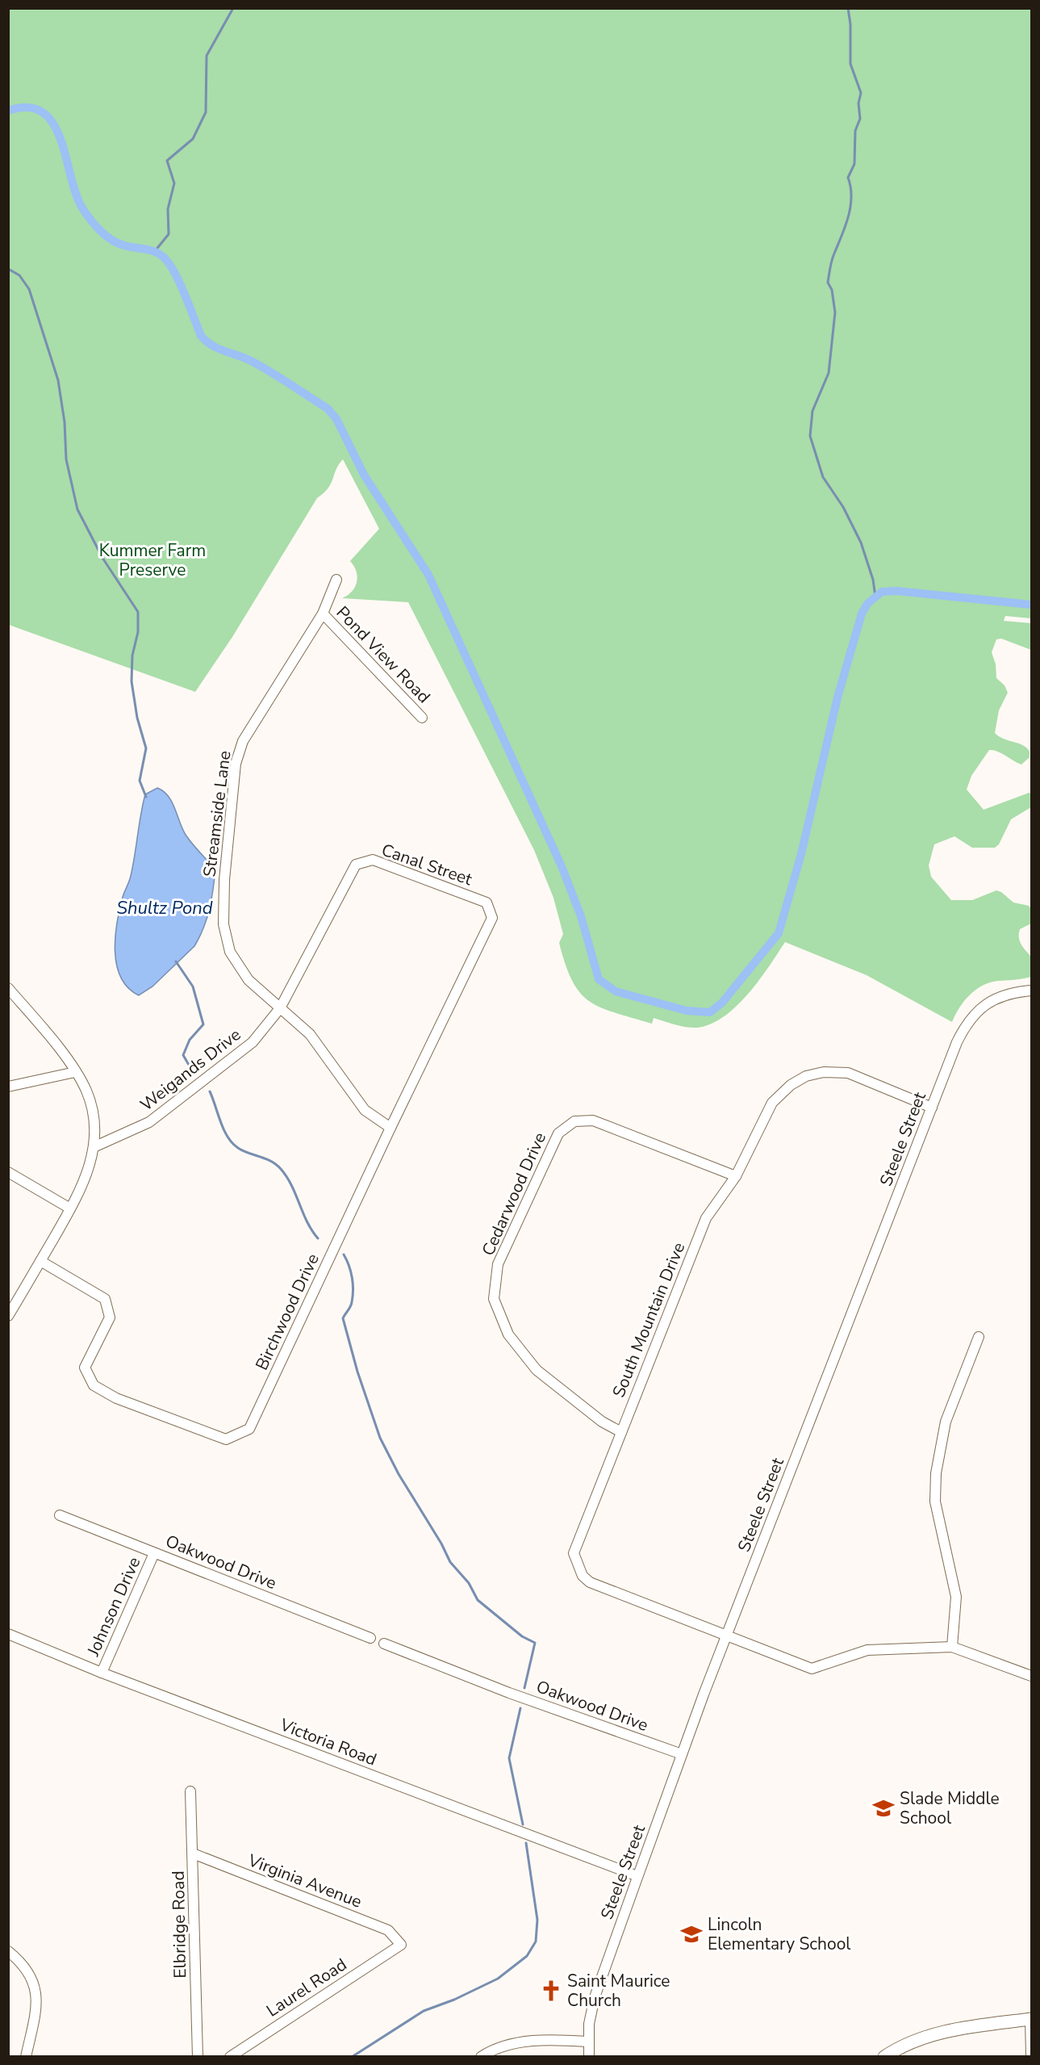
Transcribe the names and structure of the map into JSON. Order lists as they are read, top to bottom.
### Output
{
  "streets": {
    "street": [
      "Pond View Road",
      "Streamside Lane",
      "Canal Street",
      "Weigands Drive",
      "Steele Street",
      "Cedarwood Drive",
      "Birchwood Drive",
      "South Mountain Drive",
      "Oakwood Drive",
      "Johnson Drive",
      "Victoria Road",
      "Virginia Avenue",
      "Elbridge Road",
      "Laurel Road"
    ]
  },
  "crossings": [
    ["Pond View Road", "Streamside Lane"],
    ["Streamside Lane", "Weigands Drive"],
    ["Streamside Lane", "Birchwood Drive"],
    ["Canal Street", "Weigands Drive"],
    ["Canal Street", "Birchwood Drive"],
    ["Steele Street", "South Mountain Drive"],
    ["Steele Street", "Oakwood Drive"],
    ["Steele Street", "Victoria Road"],
    ["Cedarwood Drive", "South Mountain Drive"],
    ["Oakwood Drive", "Johnson Drive"],
    ["Johnson Drive", "Victoria Road"],
    ["Virginia Avenue", "Elbridge Road"],
    ["Virginia Avenue", "Laurel Road"]
  ],
  "water": ["Shultz Pond"],
  "parks": ["Kummer Farm Preserve"],
  "places": {
    "school or university": ["Slade Middle School", "Lincoln Elementary School"],
    "church": ["Saint Maurice Church"]
  }
}
